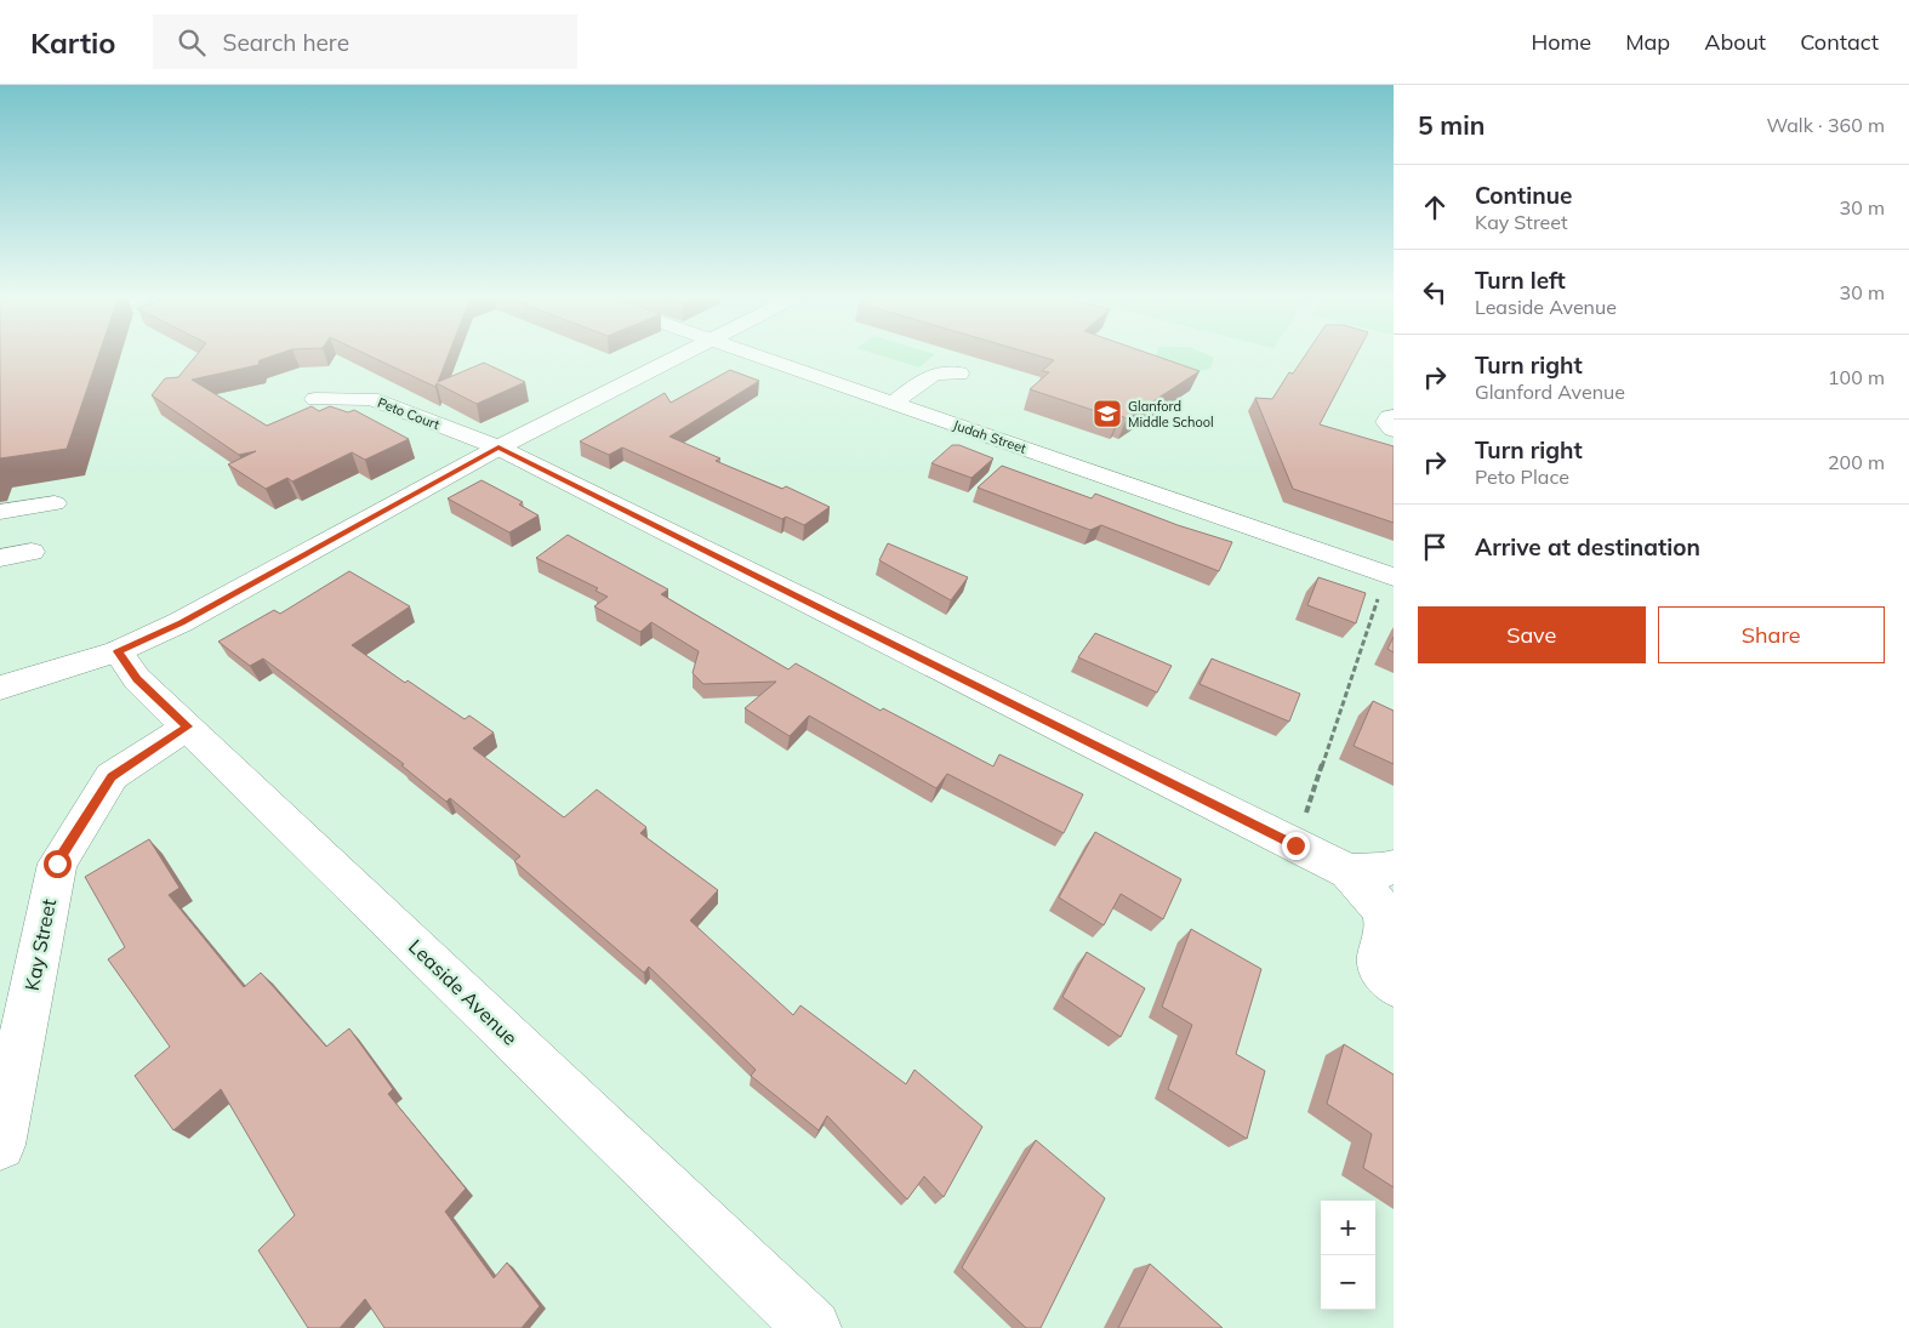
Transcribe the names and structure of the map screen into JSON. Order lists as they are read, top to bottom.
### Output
{
  "streets": {
    "street": [
      "Peto Court",
      "Judah Street",
      "Kay Street",
      "Leaside Avenue"
    ]
  },
  "crossings": [
    ["Kay Street", "Leaside Avenue"]
  ],
  "places": {
    "school or university": ["Glanford Middle School"]
  },
  "page": {
    "header": "Kartio",
    "search": "Search here",
    "nav": [
      "Home",
      "Map",
      "About",
      "Contact"
    ],
    "heading": ["5 min", "Walk · 360 m"],
    "list": [
      ["Continue", "Kay Street", "30 m"],
      ["Turn left", "Leaside Avenue", "30 m"],
      ["Turn right", "Glanford Avenue", "100 m"],
      ["Turn right", "Peto Place", "200 m"],
      "Arrive at destination"
    ],
    "buttons": ["Save", "Share"],
    "map_buttons": ["+", "−"]
  }
}
